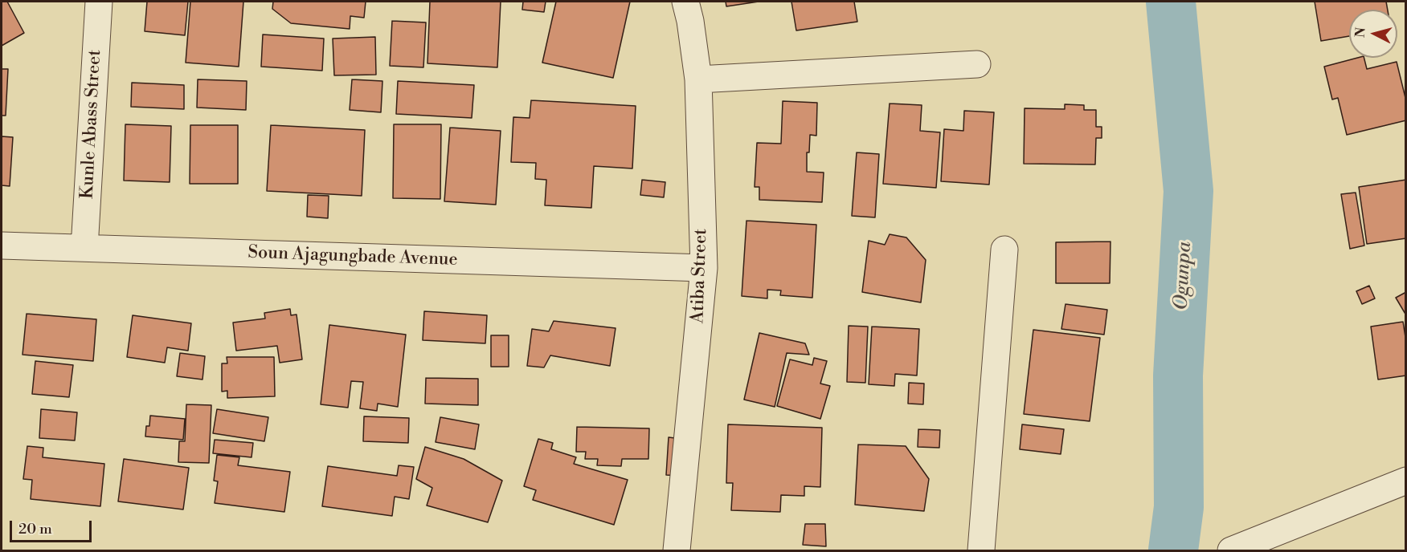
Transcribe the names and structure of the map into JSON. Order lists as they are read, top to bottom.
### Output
{
  "streets": {
    "street": ["Kunle Abass Street", "Soun Ajagungbade Avenue", "Atiba Street"]
  },
  "crossings": [
    ["Kunle Abass Street", "Soun Ajagungbade Avenue"],
    ["Soun Ajagungbade Avenue", "Atiba Street"]
  ],
  "water": ["Ogunpa"],
  "scale_bar": "20 m",
  "north": "left"
}
